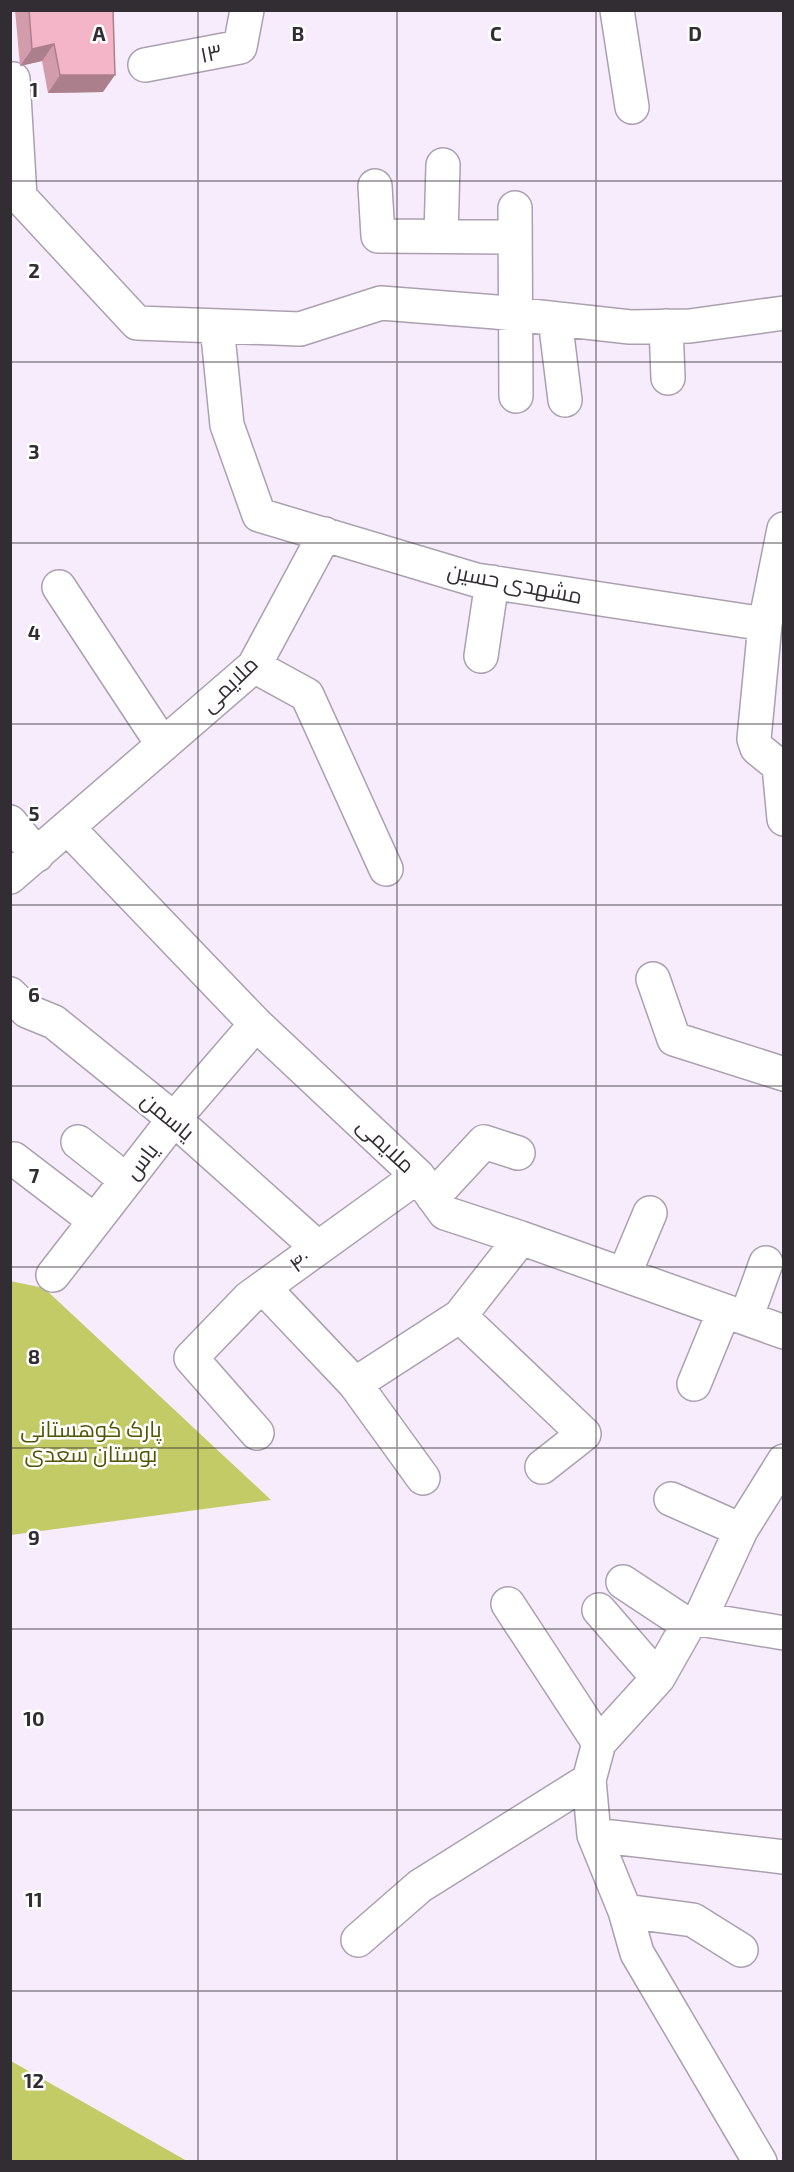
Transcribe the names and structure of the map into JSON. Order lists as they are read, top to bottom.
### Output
{
  "streets": {
    "street": [
      "۱۳",
      "مشهدی حسین",
      "ملایمی",
      "یاسمن",
      "یاس",
      "۴۰"
    ]
  },
  "crossings": [
    ["مشهدی حسین", "ملایمی"],
    ["ملایمی", "یاس"],
    ["ملایمی", "۴۰"],
    ["یاسمن", "یاس"],
    ["یاسمن", "۴۰"]
  ],
  "parks": ["پارک کوهستانی بوستان سعدی"],
  "grid": {
    "columns": [
      "A",
      "B",
      "C",
      "D"
    ],
    "rows": [
      "1",
      "2",
      "3",
      "4",
      "5",
      "6",
      "7",
      "8",
      "9",
      "10",
      "11",
      "12"
    ]
  }
}
